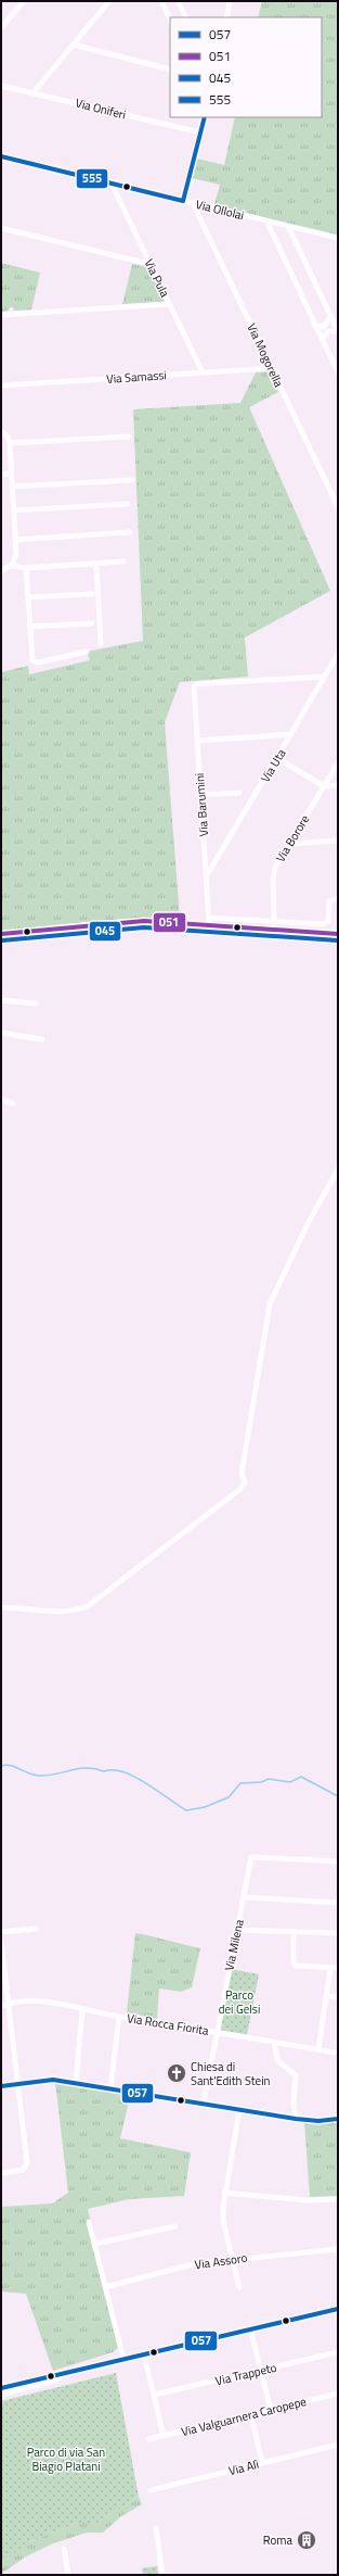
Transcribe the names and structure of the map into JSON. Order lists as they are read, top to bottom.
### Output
{
  "streets": {
    "street": [
      "Via Oniferi",
      "Via Ollolai",
      "Via Pula",
      "Via Mogorella",
      "Via Samassi",
      "Via Uta",
      "Via Barumini",
      "Via Borore",
      "Via Milena",
      "Via Rocca Fiorita",
      "Via Assoro",
      "Via Trappeto",
      "Via Valguarnera Caropepe",
      "Via Alì"
    ]
  },
  "crossings": [
    ["Via Ollolai", "Via Pula"],
    ["Via Ollolai", "Via Mogorella"],
    ["Via Pula", "Via Samassi"],
    ["Via Mogorella", "Via Samassi"],
    ["Via Uta", "Via Barumini"],
    ["Via Milena", "Via Rocca Fiorita"]
  ],
  "parks": ["Parco dei Gelsi", "Parco di via San Biagio Platani"],
  "places": {
    "church": ["Chiesa di Sant'Edith Stein"],
    "building": ["Roma"]
  },
  "lines": [
    "transit line 555",
    "transit line 051",
    "transit line 045",
    "transit line 057"
  ],
  "legend": [
    "057",
    "051",
    "045",
    "555"
  ]
}
